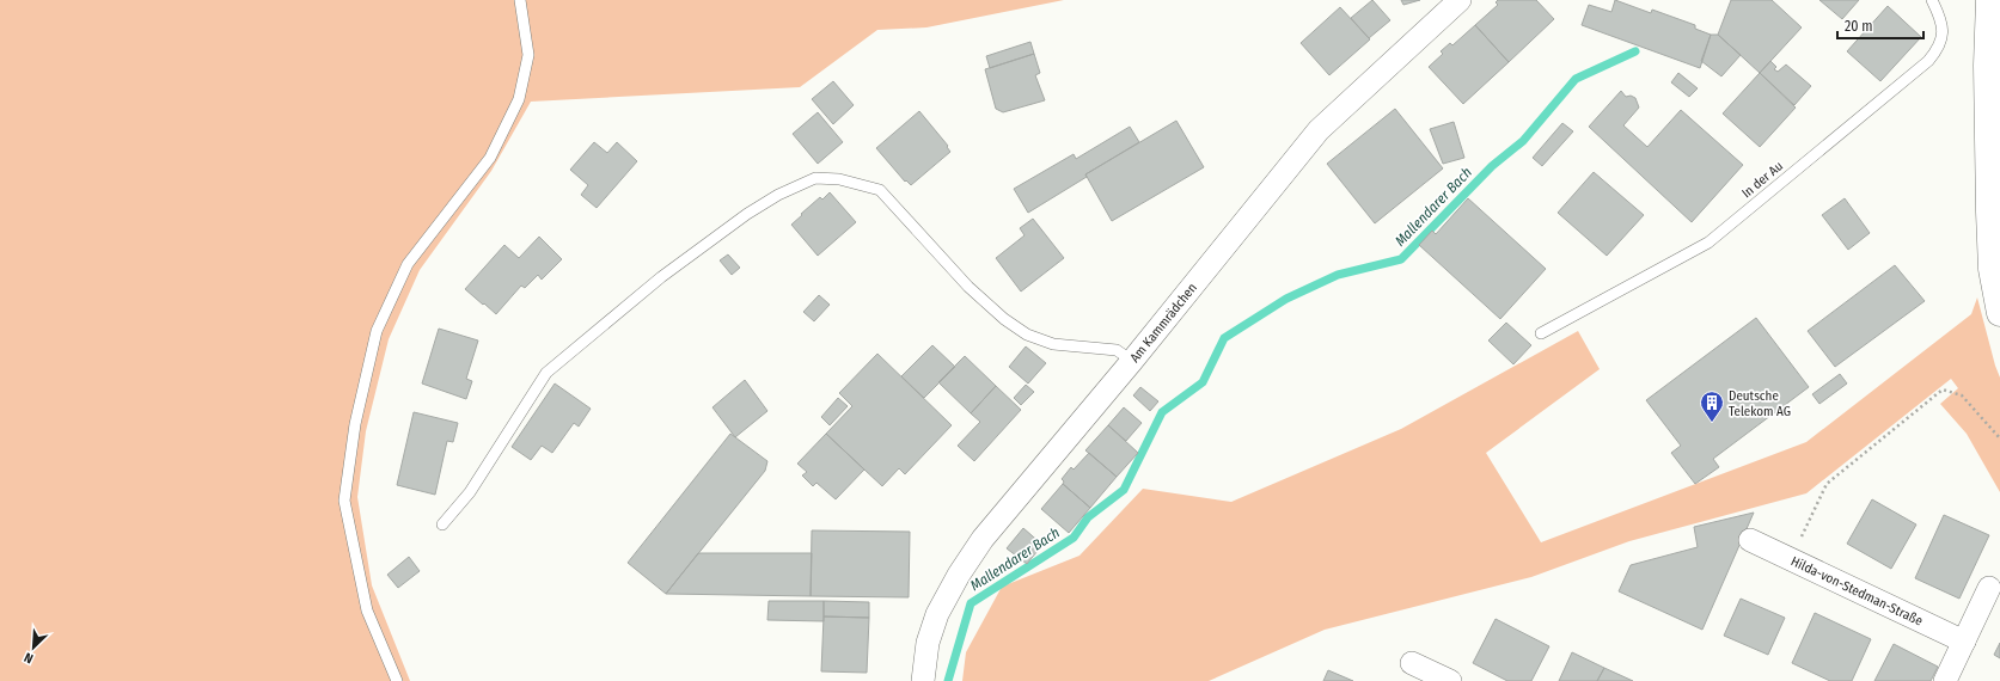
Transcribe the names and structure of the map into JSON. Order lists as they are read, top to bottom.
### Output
{
  "streets": {
    "street": ["Am Kammrädchen", "Hilda-von-Stedman-Straße"],
    "lane": ["In der Au"]
  },
  "water": ["Mallendarer Bach"],
  "places": {
    "building": ["Deutsche Telekom AG"]
  },
  "scale_bar": "20 m",
  "north": "bottom left"
}
